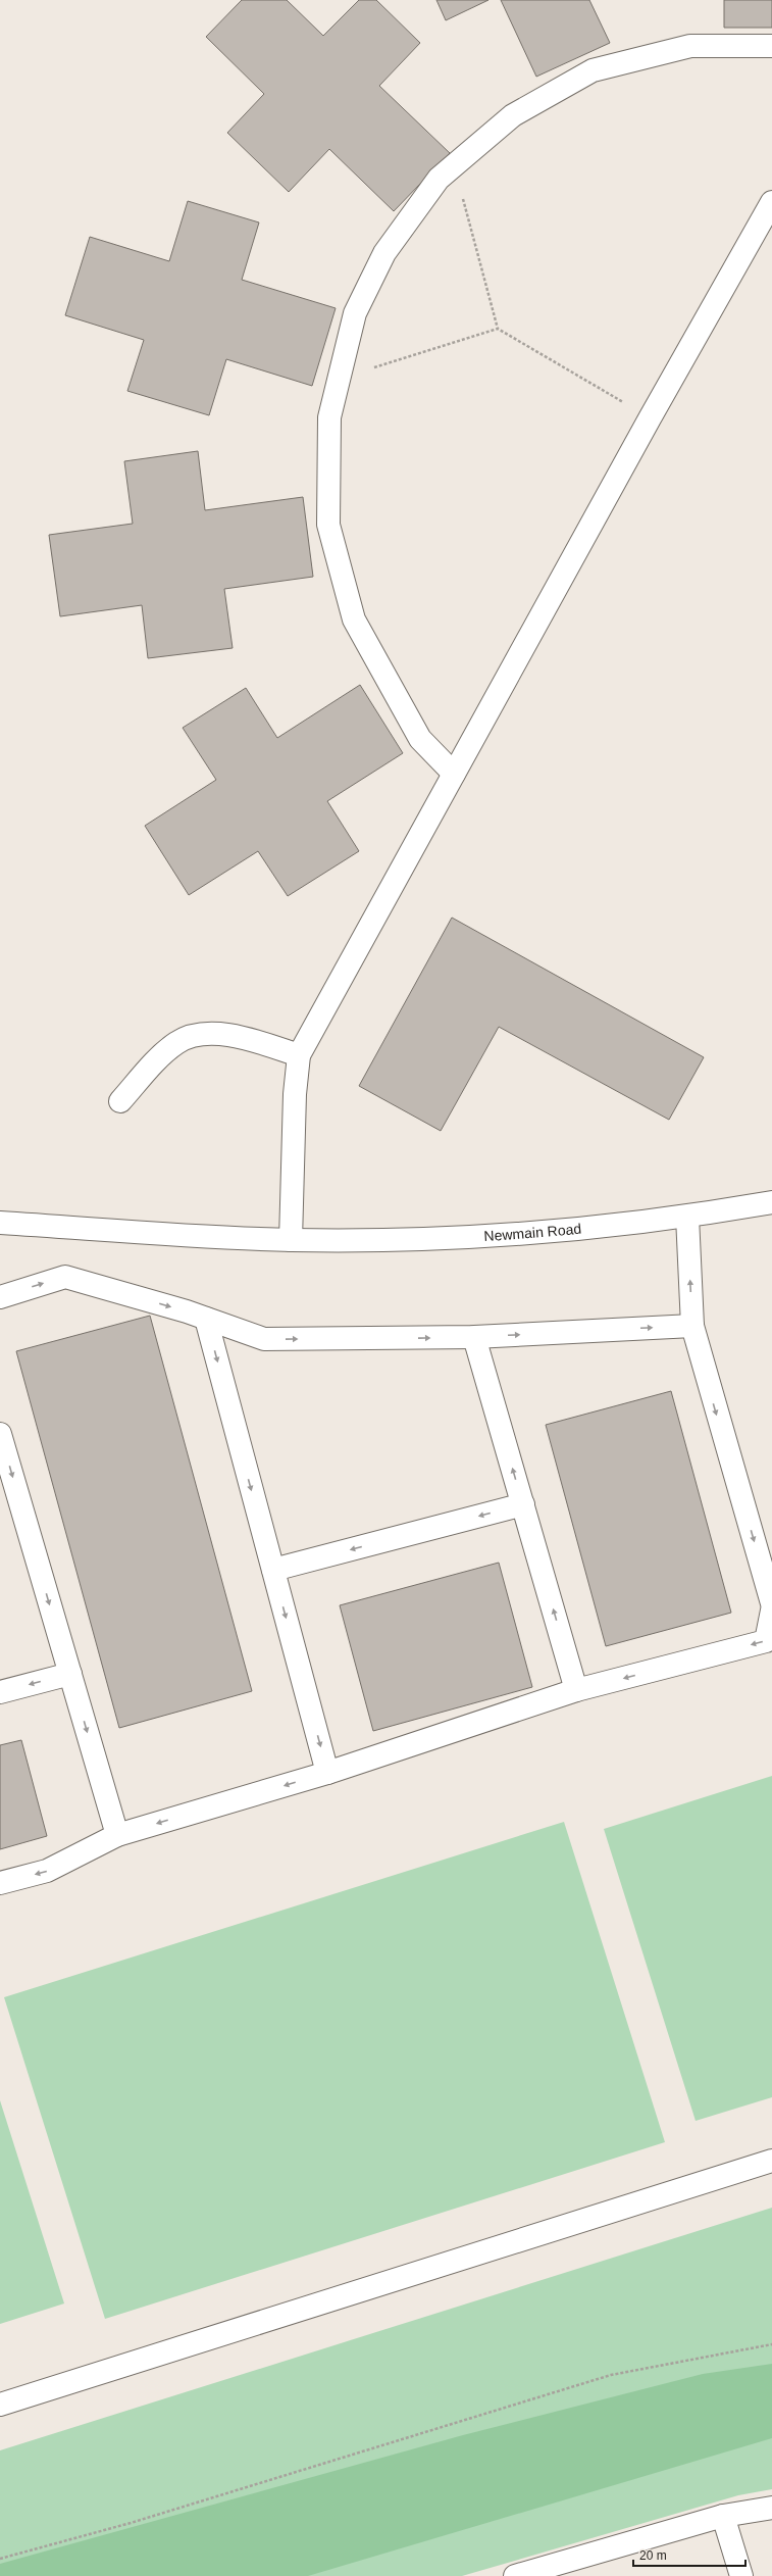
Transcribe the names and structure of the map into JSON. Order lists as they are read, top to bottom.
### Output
{
  "streets": {
    "street": ["Newmain Road"]
  },
  "scale_bar": "20 m"
}
